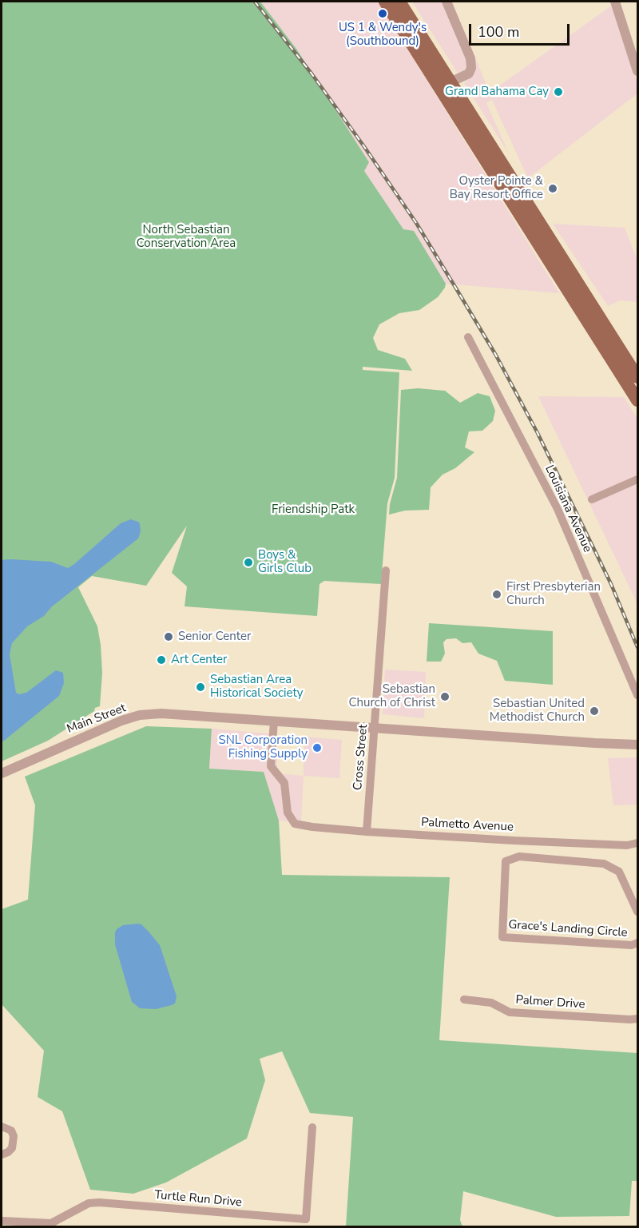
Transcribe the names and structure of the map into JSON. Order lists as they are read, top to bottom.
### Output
{
  "streets": {
    "street": [
      "Louisiana Avenue",
      "Main Street",
      "Cross Street",
      "Palmetto Avenue",
      "Grace's Landing Circle",
      "Palmer Drive",
      "Turtle Run Drive"
    ]
  },
  "crossings": [
    ["Main Street", "Cross Street"],
    ["Main Street", "Palmetto Avenue"],
    ["Cross Street", "Palmetto Avenue"]
  ],
  "parks": ["North Sebastian Conservation Area", "Friendship Patk"],
  "places": [
    "US 1 & Wendy's (Southbound)",
    "Grand Bahama Cay",
    "Oyster Pointe & Bay Resort Office",
    "Boys & Girls Club",
    "First Presbyterian Church",
    "Senior Center",
    "Art Center",
    "Sebastian Area Historical Society",
    "Sebastian Church of Christ",
    "Sebastian United Methodist Church",
    "SNL Corporation Fishing Supply"
  ],
  "scale_bar": "100 m"
}
